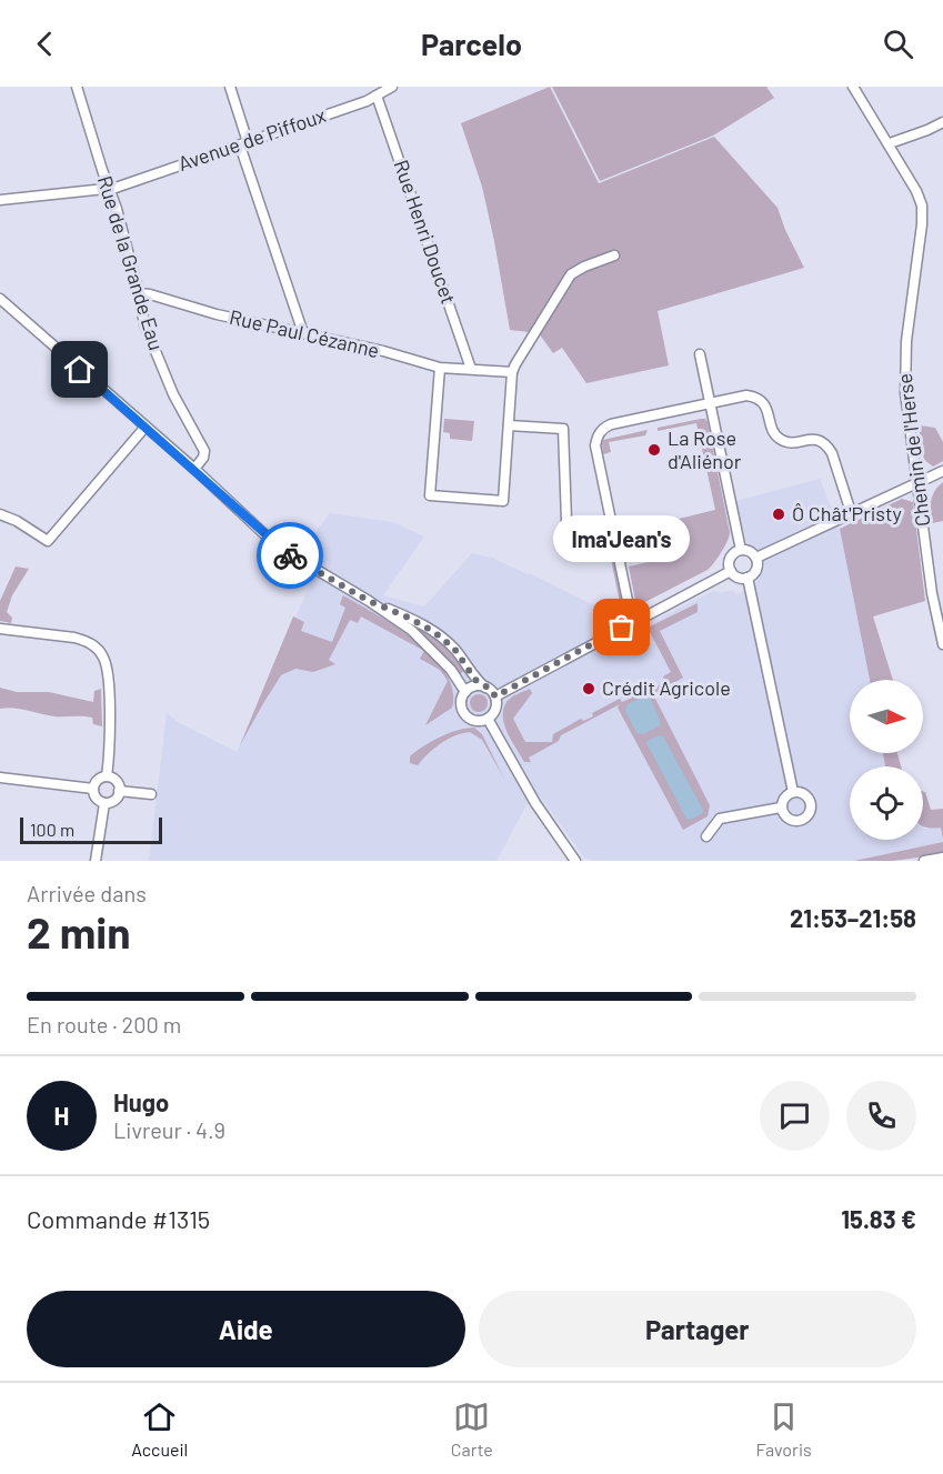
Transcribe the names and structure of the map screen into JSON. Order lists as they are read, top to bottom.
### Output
{
  "streets": {
    "street": [
      "Avenue de Piffoux",
      "Rue Henri Doucet",
      "Rue de la Grande Eau",
      "Rue Paul Cézanne",
      "Chemin de l'Herse"
    ]
  },
  "crossings": [
    ["Avenue de Piffoux", "Rue Henri Doucet"],
    ["Avenue de Piffoux", "Rue de la Grande Eau"],
    ["Rue Henri Doucet", "Rue Paul Cézanne"],
    ["Rue de la Grande Eau", "Rue Paul Cézanne"]
  ],
  "places": [
    "La Rose d'Aliénor",
    "Ô Chât'Pristy",
    "Ima'Jean's",
    "Crédit Agricole"
  ],
  "scale_bar": "100 m",
  "north": "right",
  "page": {
    "header": "Parcelo",
    "bubble": "Ima'Jean's",
    "scale": "100 m",
    "heading": ["2 min", "Arrivée dans", "21:53–21:58"],
    "panel": [
      "Hugo",
      "Livreur · 4.9",
      "Commande #1315",
      "15.83 €"
    ],
    "bar": "En route · 200 m",
    "round": "H",
    "buttons": ["Aide", "Partager"],
    "tabs": ["Accueil", "Carte", "Favoris"]
  }
}
